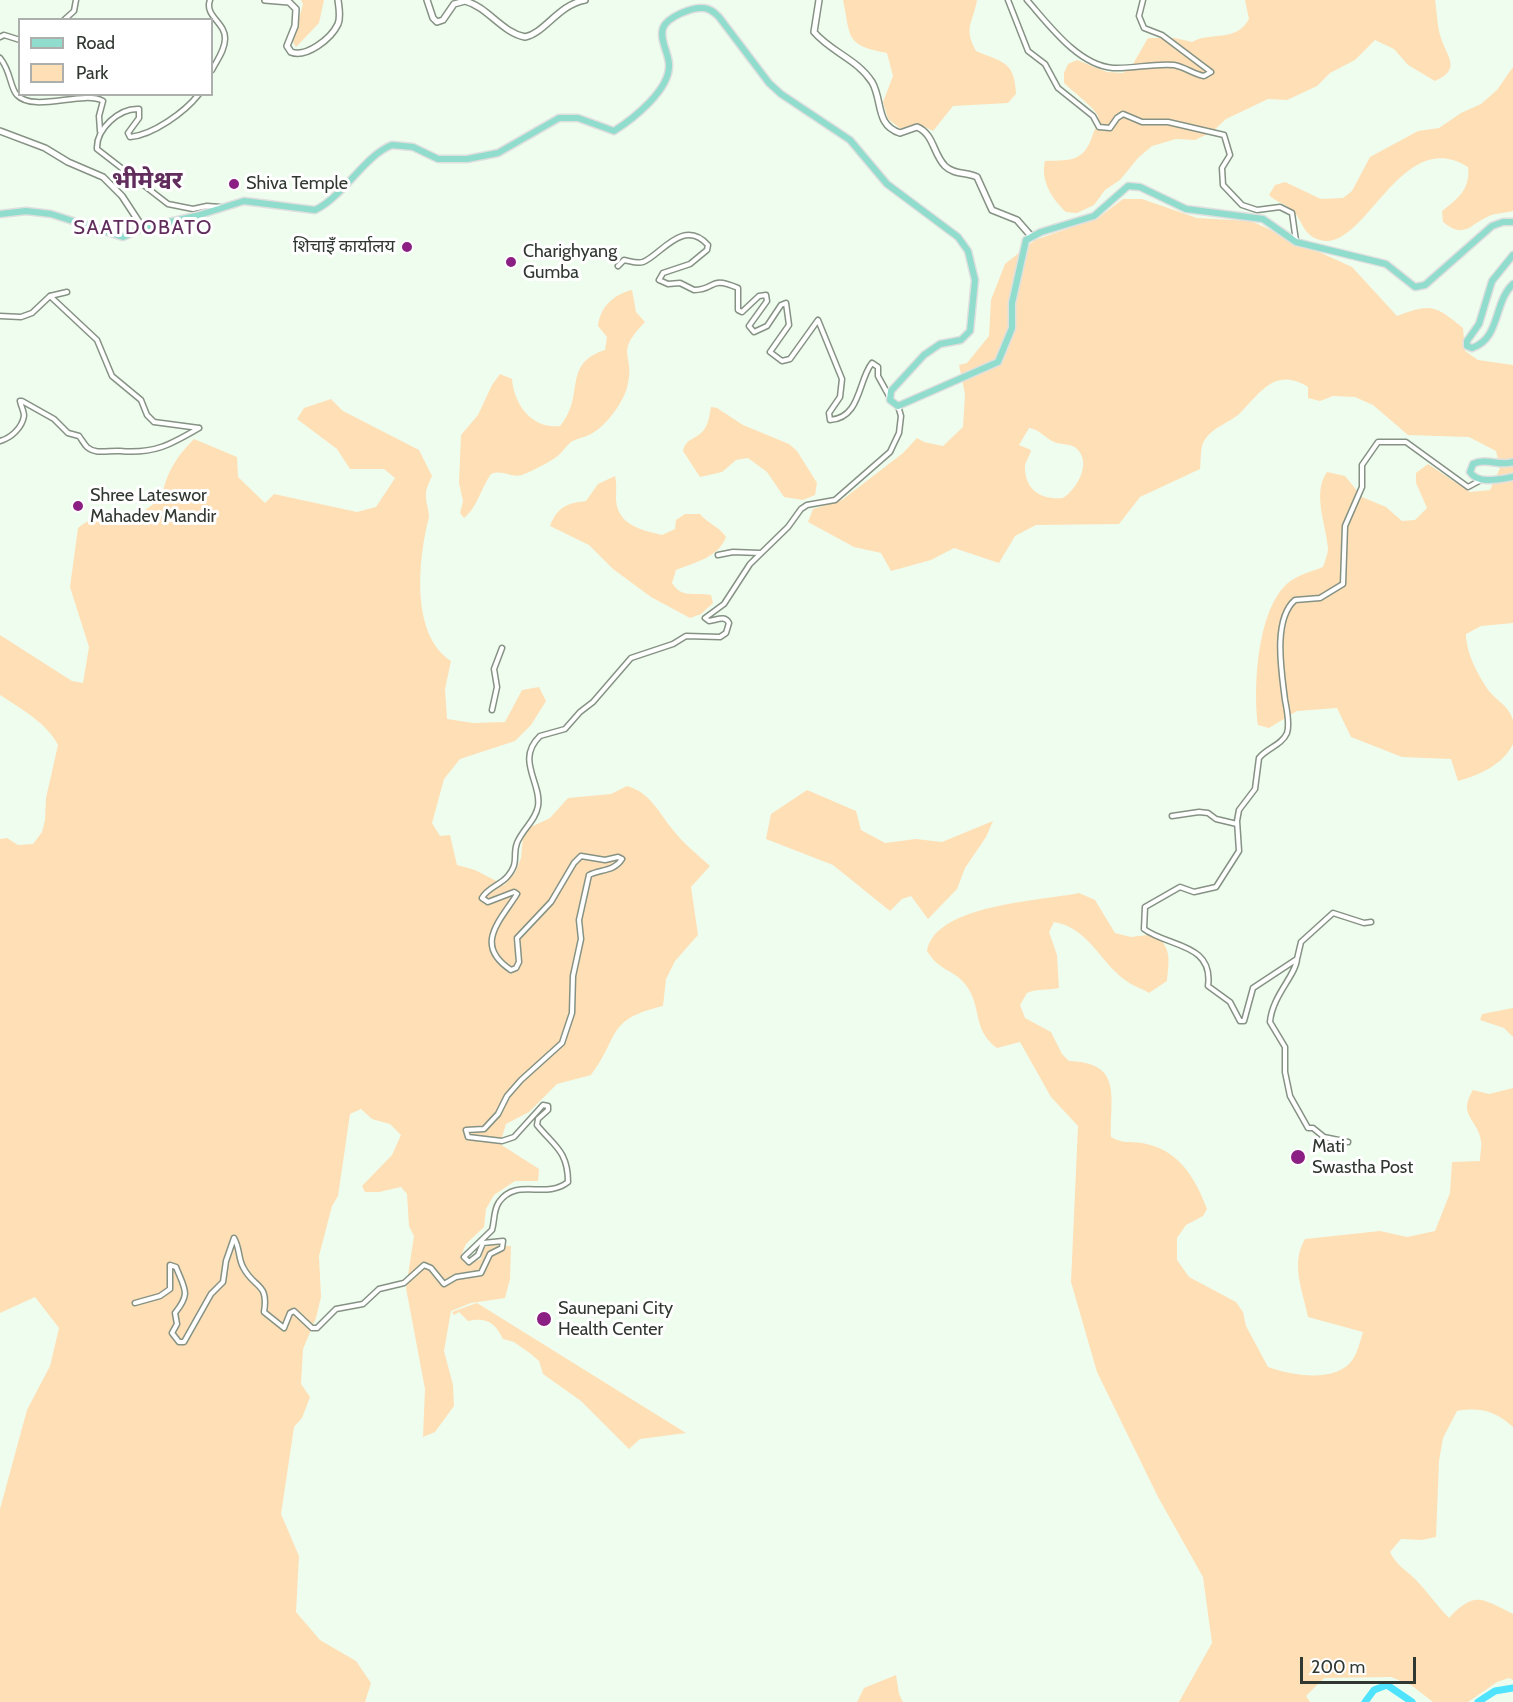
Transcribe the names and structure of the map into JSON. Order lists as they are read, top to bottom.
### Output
{
  "districts": ["भीमेश्वर", "SAATDOBATO"],
  "places": [
    "Shiva Temple",
    "शिचाइँ कार्यालय",
    "Charighyang Gumba",
    "Shree Lateswor Mahadev Mandir",
    "Mati Swastha Post",
    "Saunepani City Health Center"
  ],
  "legend": ["Road", "Park"],
  "scale_bar": "200 m"
}
